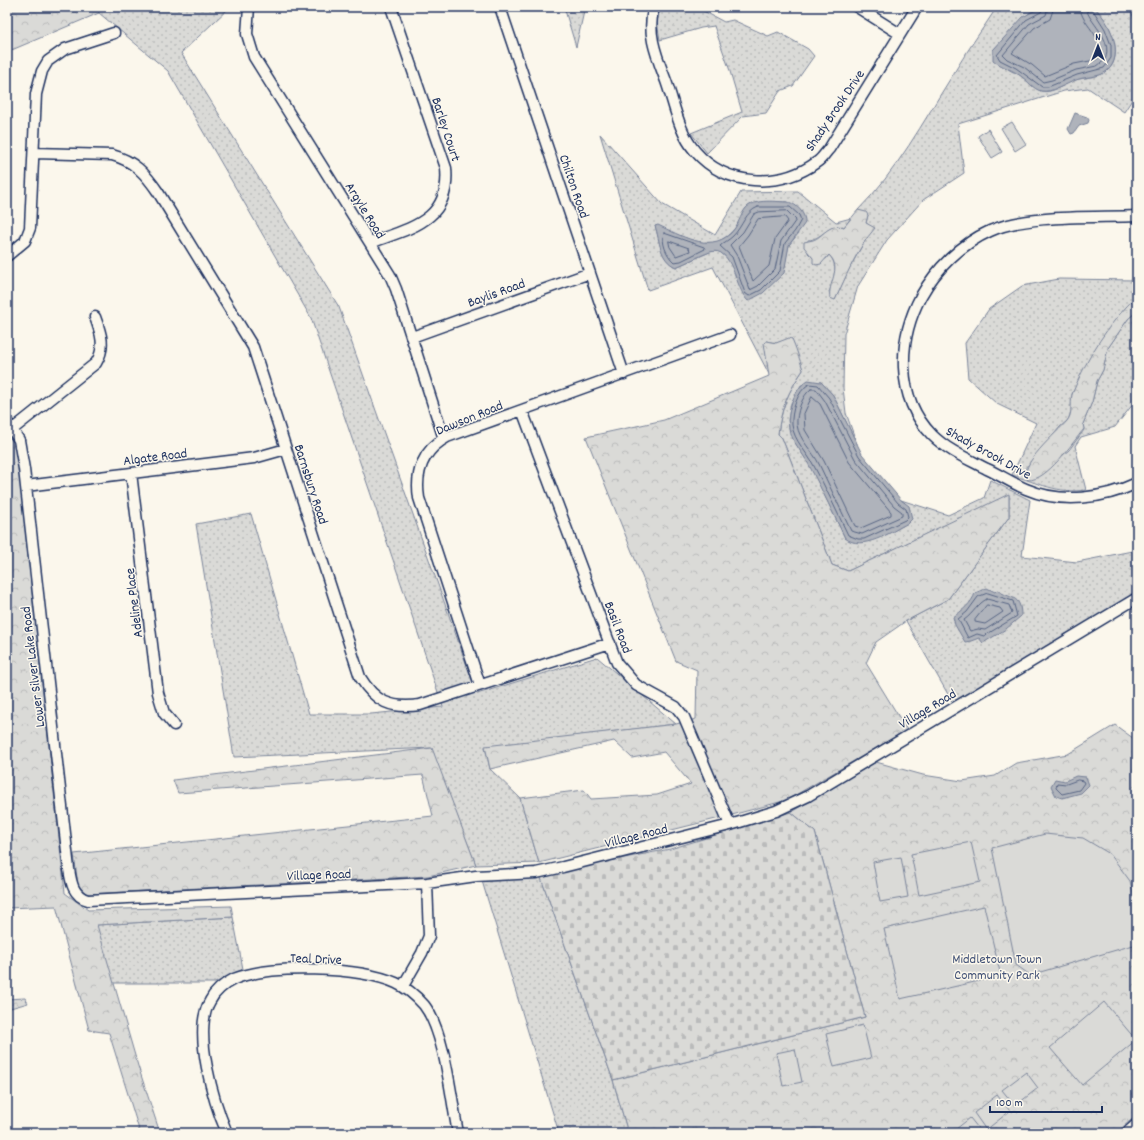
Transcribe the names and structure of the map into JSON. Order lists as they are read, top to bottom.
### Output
{
  "streets": {
    "street": [
      "Shady Brook Drive",
      "Barley Court",
      "Chilton Road",
      "Argyle Road",
      "Baylis Road",
      "Dawson Road",
      "Algate Road",
      "Barnsbury Road",
      "Adeline Place",
      "Basil Road",
      "Lower Silver Lake Road",
      "Village Road",
      "Teal Drive"
    ]
  },
  "crossings": [
    ["Barley Court", "Argyle Road"],
    ["Chilton Road", "Baylis Road"],
    ["Chilton Road", "Dawson Road"],
    ["Argyle Road", "Baylis Road"],
    ["Argyle Road", "Dawson Road"],
    ["Dawson Road", "Barnsbury Road"],
    ["Dawson Road", "Basil Road"],
    ["Algate Road", "Barnsbury Road"],
    ["Algate Road", "Adeline Place"],
    ["Algate Road", "Lower Silver Lake Road"],
    ["Barnsbury Road", "Basil Road"],
    ["Basil Road", "Village Road"],
    ["Lower Silver Lake Road", "Village Road"]
  ],
  "parks": ["Middletown Town Community Park"],
  "scale_bar": "100 m",
  "north": "top"
}
